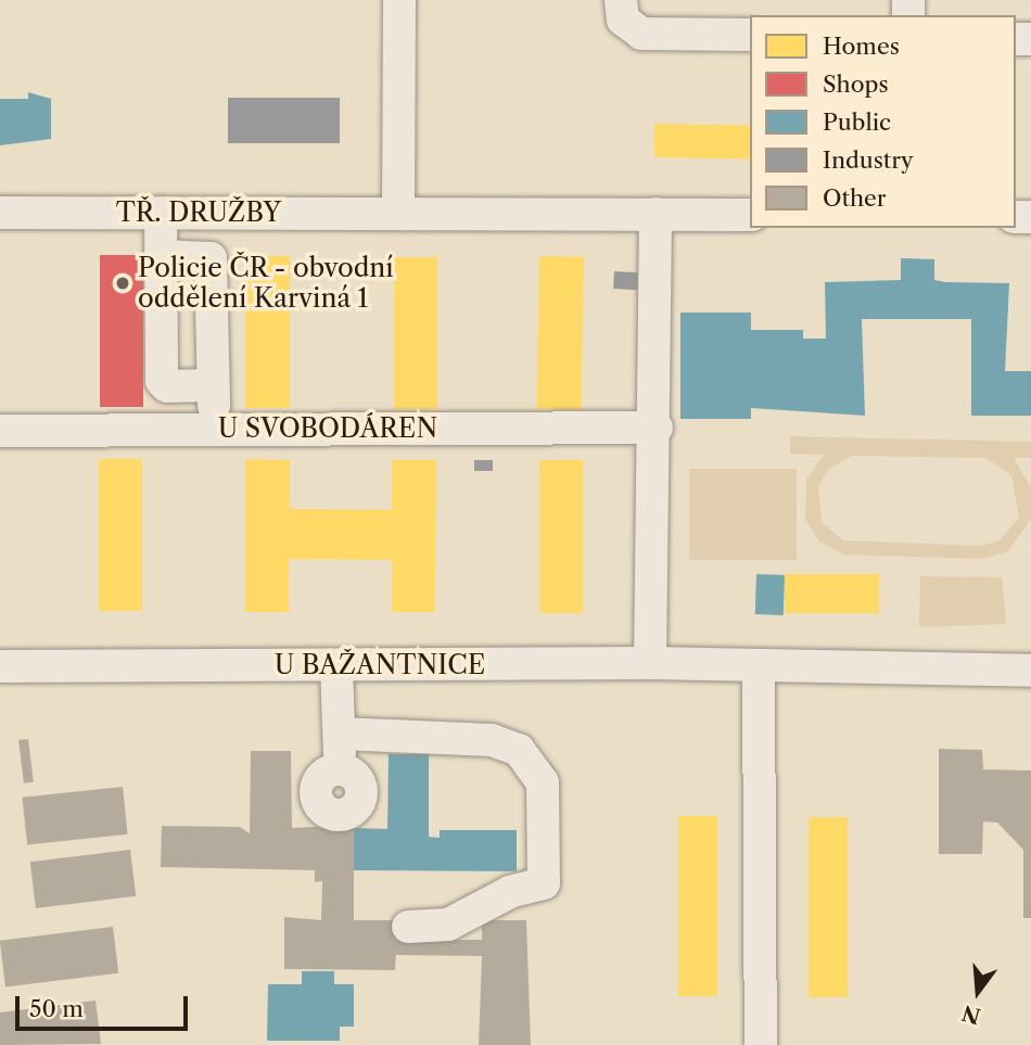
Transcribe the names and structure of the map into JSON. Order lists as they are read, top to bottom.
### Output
{
  "streets": {
    "street": ["TŘ. DRUŽBY", "U SVOBODÁREN", "U BAŽANTNICE"]
  },
  "places": ["Policie ČR - obvodní oddělení Karviná 1"],
  "legend": [
    "Homes",
    "Shops",
    "Public",
    "Industry",
    "Other"
  ],
  "scale_bar": "50 m",
  "north": "bottom"
}
